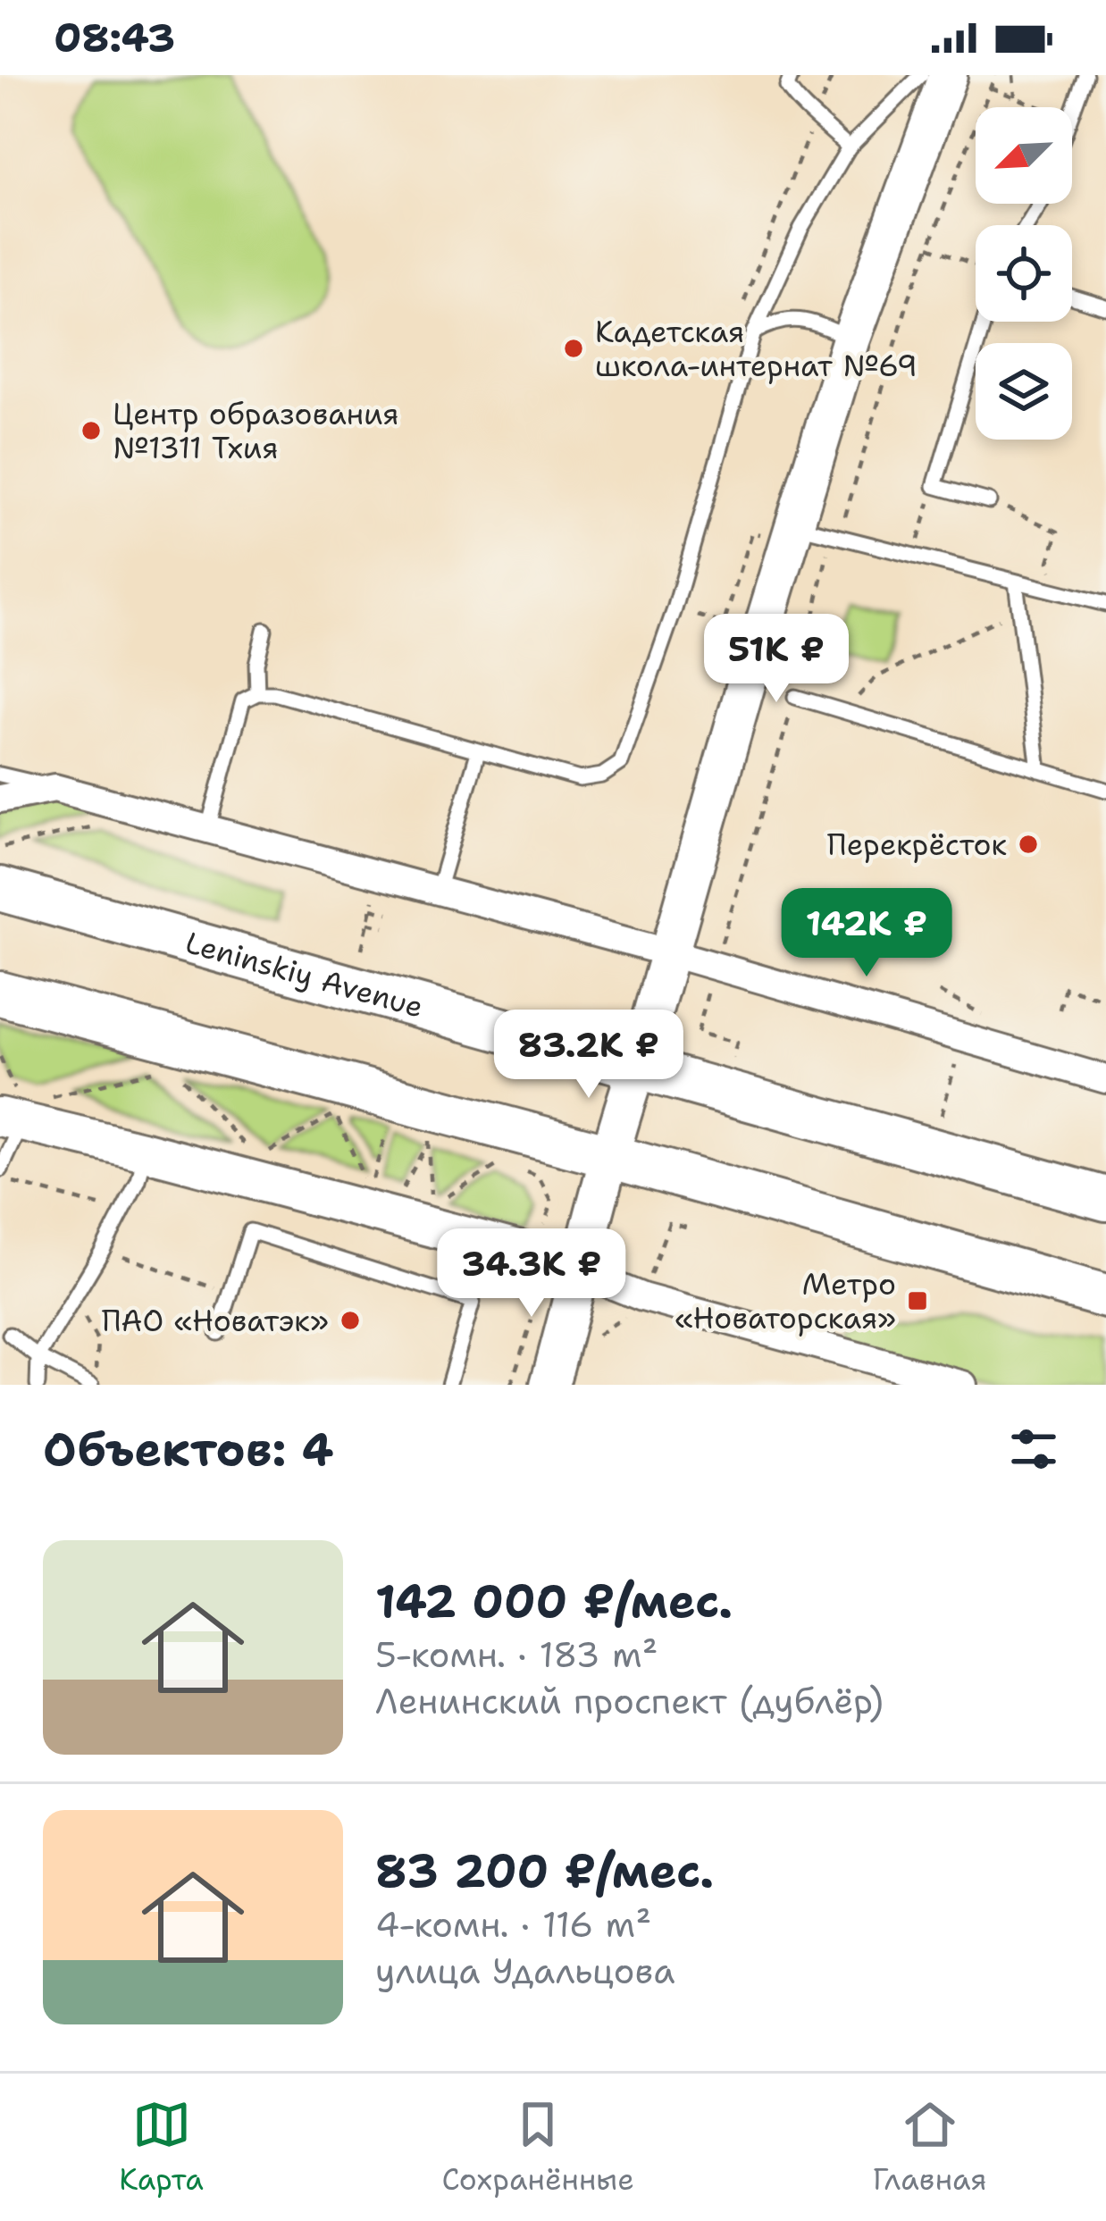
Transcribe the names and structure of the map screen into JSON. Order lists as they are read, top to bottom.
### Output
{
  "streets": {
    "main road": ["Leninskiy Avenue"]
  },
  "places": {
    "other": [
      "Кадетская школа-интернат №69",
      "Центр образования №1311 Тхия",
      "Перекрёсток",
      "ПАО «Новатэк»"
    ],
    "transit": ["Метро «Новаторская»"]
  },
  "north": "bottom left",
  "page": {
    "status": "08:43",
    "price": [
      "51K ₽",
      "142K ₽",
      "83.2K ₽",
      "34.3K ₽"
    ],
    "heading": "Объектов: 4",
    "list": [
      {
        "name": "142 000 ₽/мес.",
        "note": "5-комн. · 183 m² · Ленинский проспект (дублёр)"
      },
      {
        "name": "83 200 ₽/мес.",
        "note": "4-комн. · 116 m² · улица Удальцова"
      }
    ],
    "tabs": ["Карта", "Сохранённые", "Главная"]
  }
}
